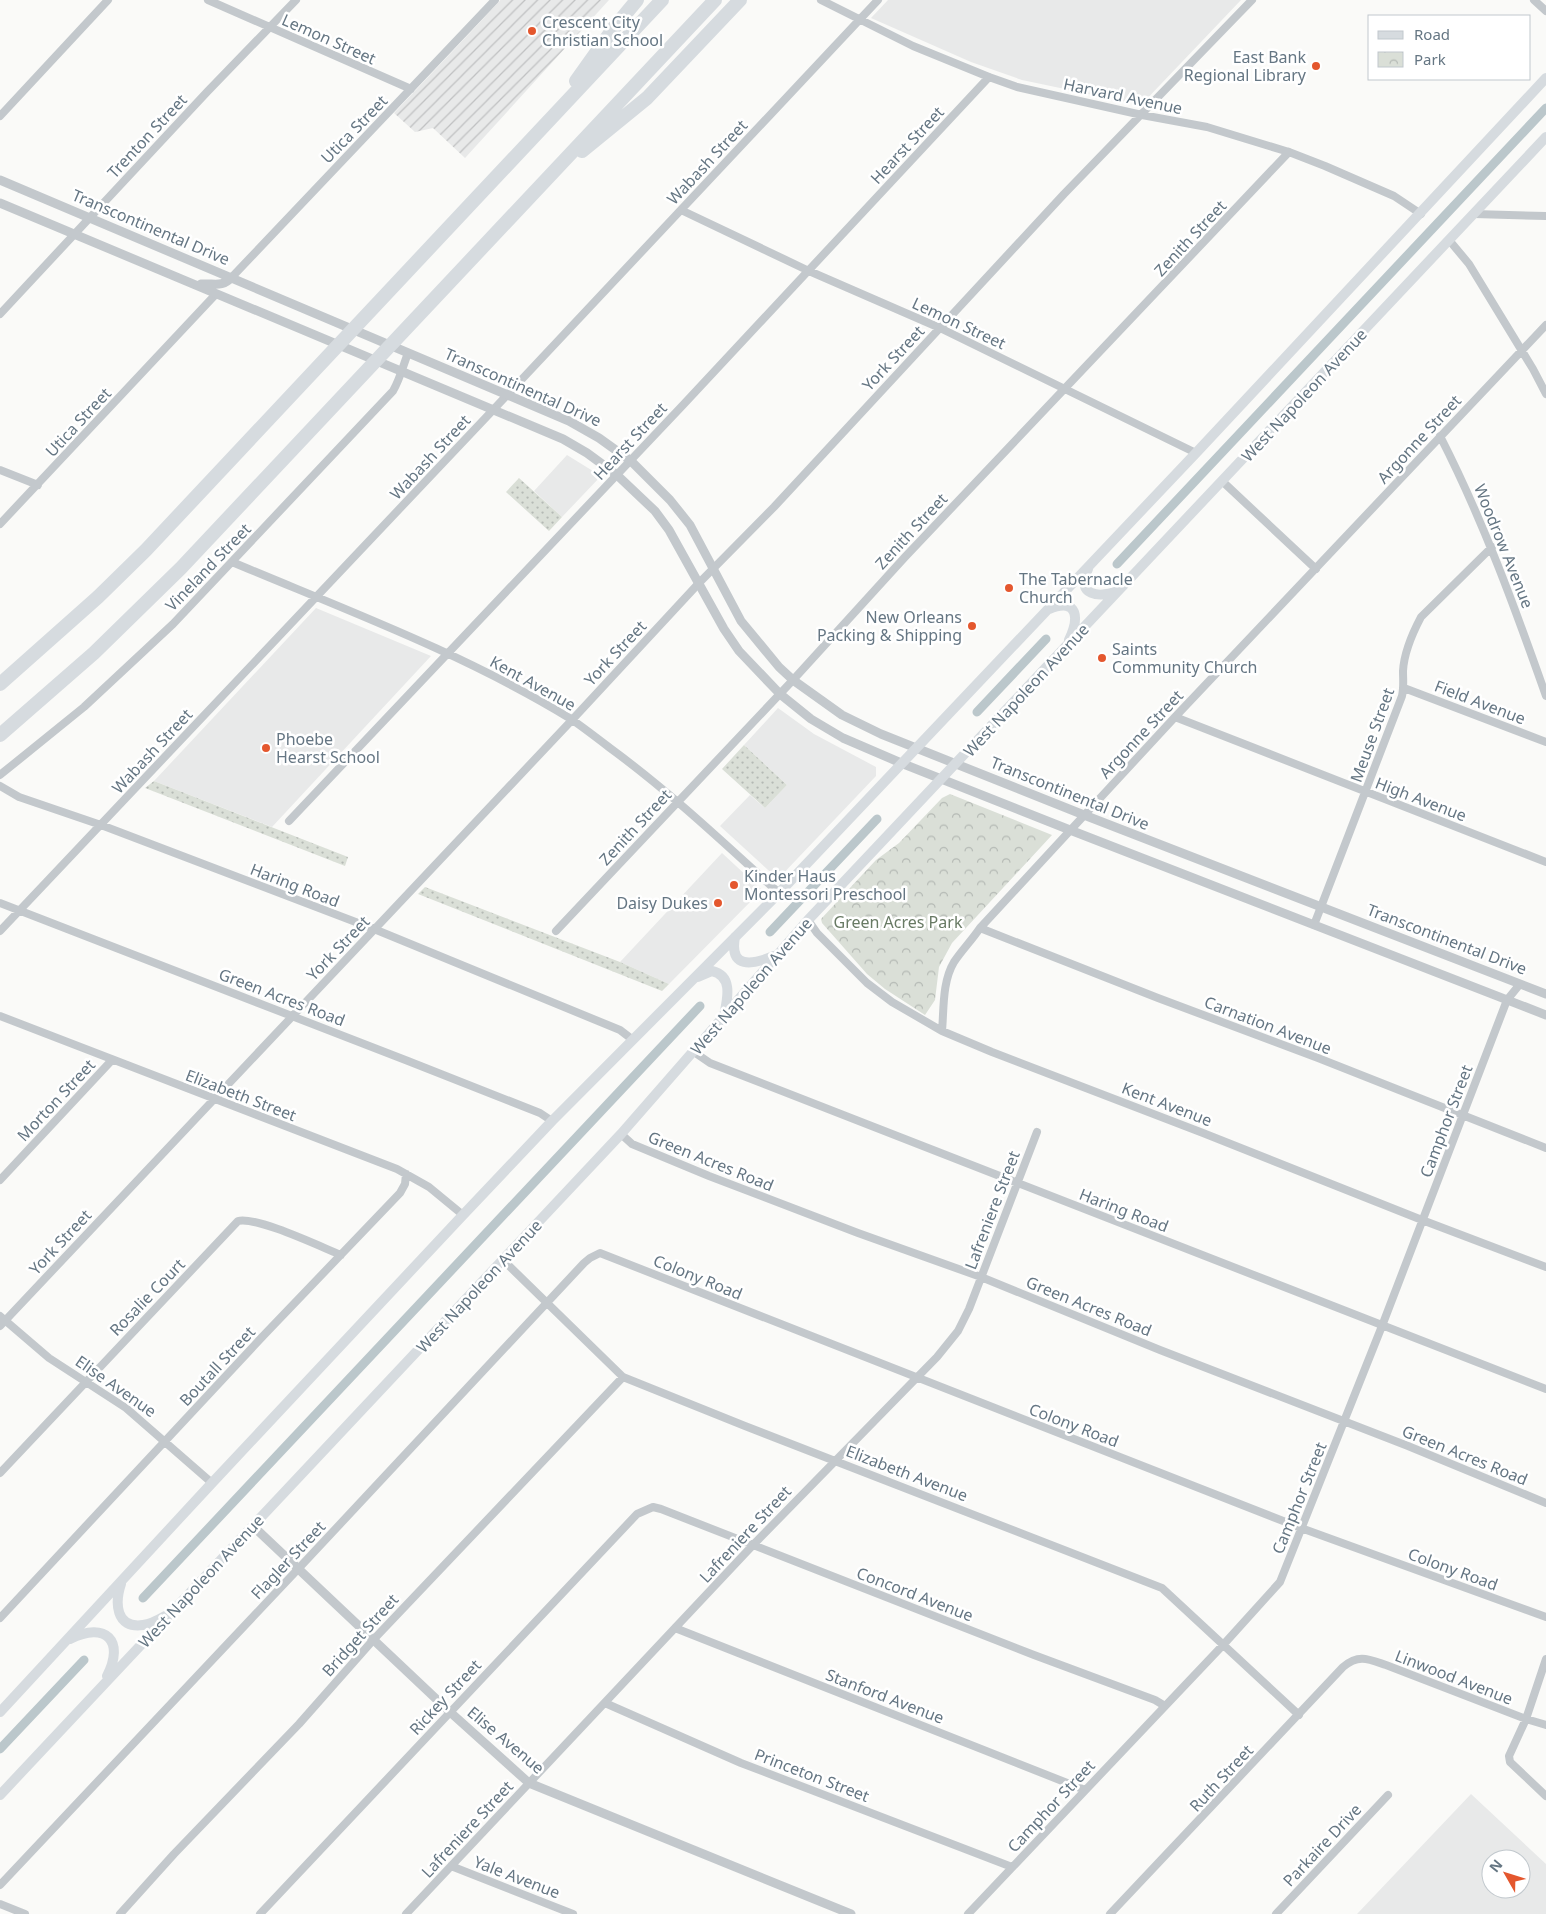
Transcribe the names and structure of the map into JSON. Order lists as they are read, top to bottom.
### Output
{
  "streets": {
    "main road": ["West Napoleon Avenue"],
    "street": [
      "Lemon Street",
      "Harvard Avenue",
      "Utica Street",
      "Trenton Street",
      "Hearst Street",
      "Wabash Street",
      "Transcontinental Drive",
      "Zenith Street",
      "York Street",
      "Argonne Street",
      "Woodrow Avenue",
      "Vineland Street",
      "Kent Avenue",
      "Field Avenue",
      "Meuse Street",
      "High Avenue",
      "Haring Road",
      "Green Acres Road",
      "Carnation Avenue",
      "Elizabeth Street",
      "Morton Street",
      "Camphor Street",
      "Lafreniere Street",
      "Colony Road",
      "Rosalie Court",
      "Boutall Street",
      "Elise Avenue",
      "Elizabeth Avenue",
      "Flagler Street",
      "Concord Avenue",
      "Bridget Street",
      "Linwood Avenue",
      "Stanford Avenue",
      "Rickey Street",
      "Princeton Street",
      "Ruth Street",
      "Parkaire Drive",
      "Yale Avenue"
    ]
  },
  "crossings": [
    ["Lemon Street", "Utica Street"],
    ["Lemon Street", "Trenton Street"],
    ["Lemon Street", "Hearst Street"],
    ["Lemon Street", "Wabash Street"],
    ["Lemon Street", "Zenith Street"],
    ["Lemon Street", "York Street"],
    ["Harvard Avenue", "Hearst Street"],
    ["Harvard Avenue", "Wabash Street"],
    ["Harvard Avenue", "Zenith Street"],
    ["Harvard Avenue", "York Street"],
    ["Utica Street", "Transcontinental Drive"],
    ["Trenton Street", "Transcontinental Drive"],
    ["Hearst Street", "Transcontinental Drive"],
    ["Hearst Street", "Kent Avenue"],
    ["Wabash Street", "Transcontinental Drive"],
    ["Wabash Street", "Kent Avenue"],
    ["Wabash Street", "Haring Road"],
    ["Wabash Street", "Green Acres Road"],
    ["Transcontinental Drive", "Zenith Street"],
    ["Transcontinental Drive", "York Street"],
    ["Transcontinental Drive", "West Napoleon Avenue"],
    ["Transcontinental Drive", "Argonne Street"],
    ["Transcontinental Drive", "Vineland Street"],
    ["Transcontinental Drive", "Meuse Street"],
    ["Transcontinental Drive", "Camphor Street"],
    ["Zenith Street", "Kent Avenue"],
    ["York Street", "Kent Avenue"],
    ["York Street", "Haring Road"],
    ["York Street", "Green Acres Road"],
    ["York Street", "Elizabeth Street"],
    ["York Street", "Elise Avenue"],
    ["West Napoleon Avenue", "Kent Avenue"],
    ["West Napoleon Avenue", "Haring Road"],
    ["West Napoleon Avenue", "Green Acres Road"],
    ["West Napoleon Avenue", "Elise Avenue"],
    ["West Napoleon Avenue", "Elizabeth Avenue"],
    ["Argonne Street", "Woodrow Avenue"],
    ["Argonne Street", "Kent Avenue"],
    ["Argonne Street", "High Avenue"],
    ["Argonne Street", "Carnation Avenue"],
    ["Woodrow Avenue", "Meuse Street"],
    ["Vineland Street", "Kent Avenue"],
    ["Kent Avenue", "Camphor Street"],
    ["Field Avenue", "Meuse Street"],
    ["Meuse Street", "High Avenue"],
    ["Haring Road", "Camphor Street"],
    ["Haring Road", "Lafreniere Street"],
    ["Green Acres Road", "Camphor Street"],
    ["Green Acres Road", "Lafreniere Street"],
    ["Carnation Avenue", "Camphor Street"],
    ["Elizabeth Street", "Morton Street"],
    ["Elizabeth Street", "Boutall Street"],
    ["Camphor Street", "Colony Road"],
    ["Camphor Street", "Elizabeth Avenue"],
    ["Camphor Street", "Concord Avenue"],
    ["Camphor Street", "Stanford Avenue"],
    ["Camphor Street", "Princeton Street"],
    ["Lafreniere Street", "Colony Road"],
    ["Lafreniere Street", "Elise Avenue"],
    ["Lafreniere Street", "Elizabeth Avenue"],
    ["Lafreniere Street", "Concord Avenue"],
    ["Lafreniere Street", "Stanford Avenue"],
    ["Lafreniere Street", "Princeton Street"],
    ["Lafreniere Street", "Yale Avenue"],
    ["Colony Road", "Flagler Street"],
    ["Rosalie Court", "Boutall Street"],
    ["Rosalie Court", "Elise Avenue"],
    ["Boutall Street", "Elise Avenue"],
    ["Elise Avenue", "Flagler Street"],
    ["Elise Avenue", "Bridget Street"],
    ["Elise Avenue", "Rickey Street"],
    ["Elizabeth Avenue", "Flagler Street"],
    ["Elizabeth Avenue", "Bridget Street"],
    ["Elizabeth Avenue", "Ruth Street"],
    ["Concord Avenue", "Rickey Street"],
    ["Linwood Avenue", "Ruth Street"]
  ],
  "parks": ["Green Acres Park"],
  "places": [
    "Crescent City Christian School",
    "East Bank Regional Library",
    "The Tabernacle Church",
    "New Orleans Packing & Shipping",
    "Saints Community Church",
    "Phoebe Hearst School",
    "Kinder Haus Montessori Preschool",
    "Daisy Dukes"
  ],
  "legend": ["Road", "Park"],
  "north": "top left"
}
